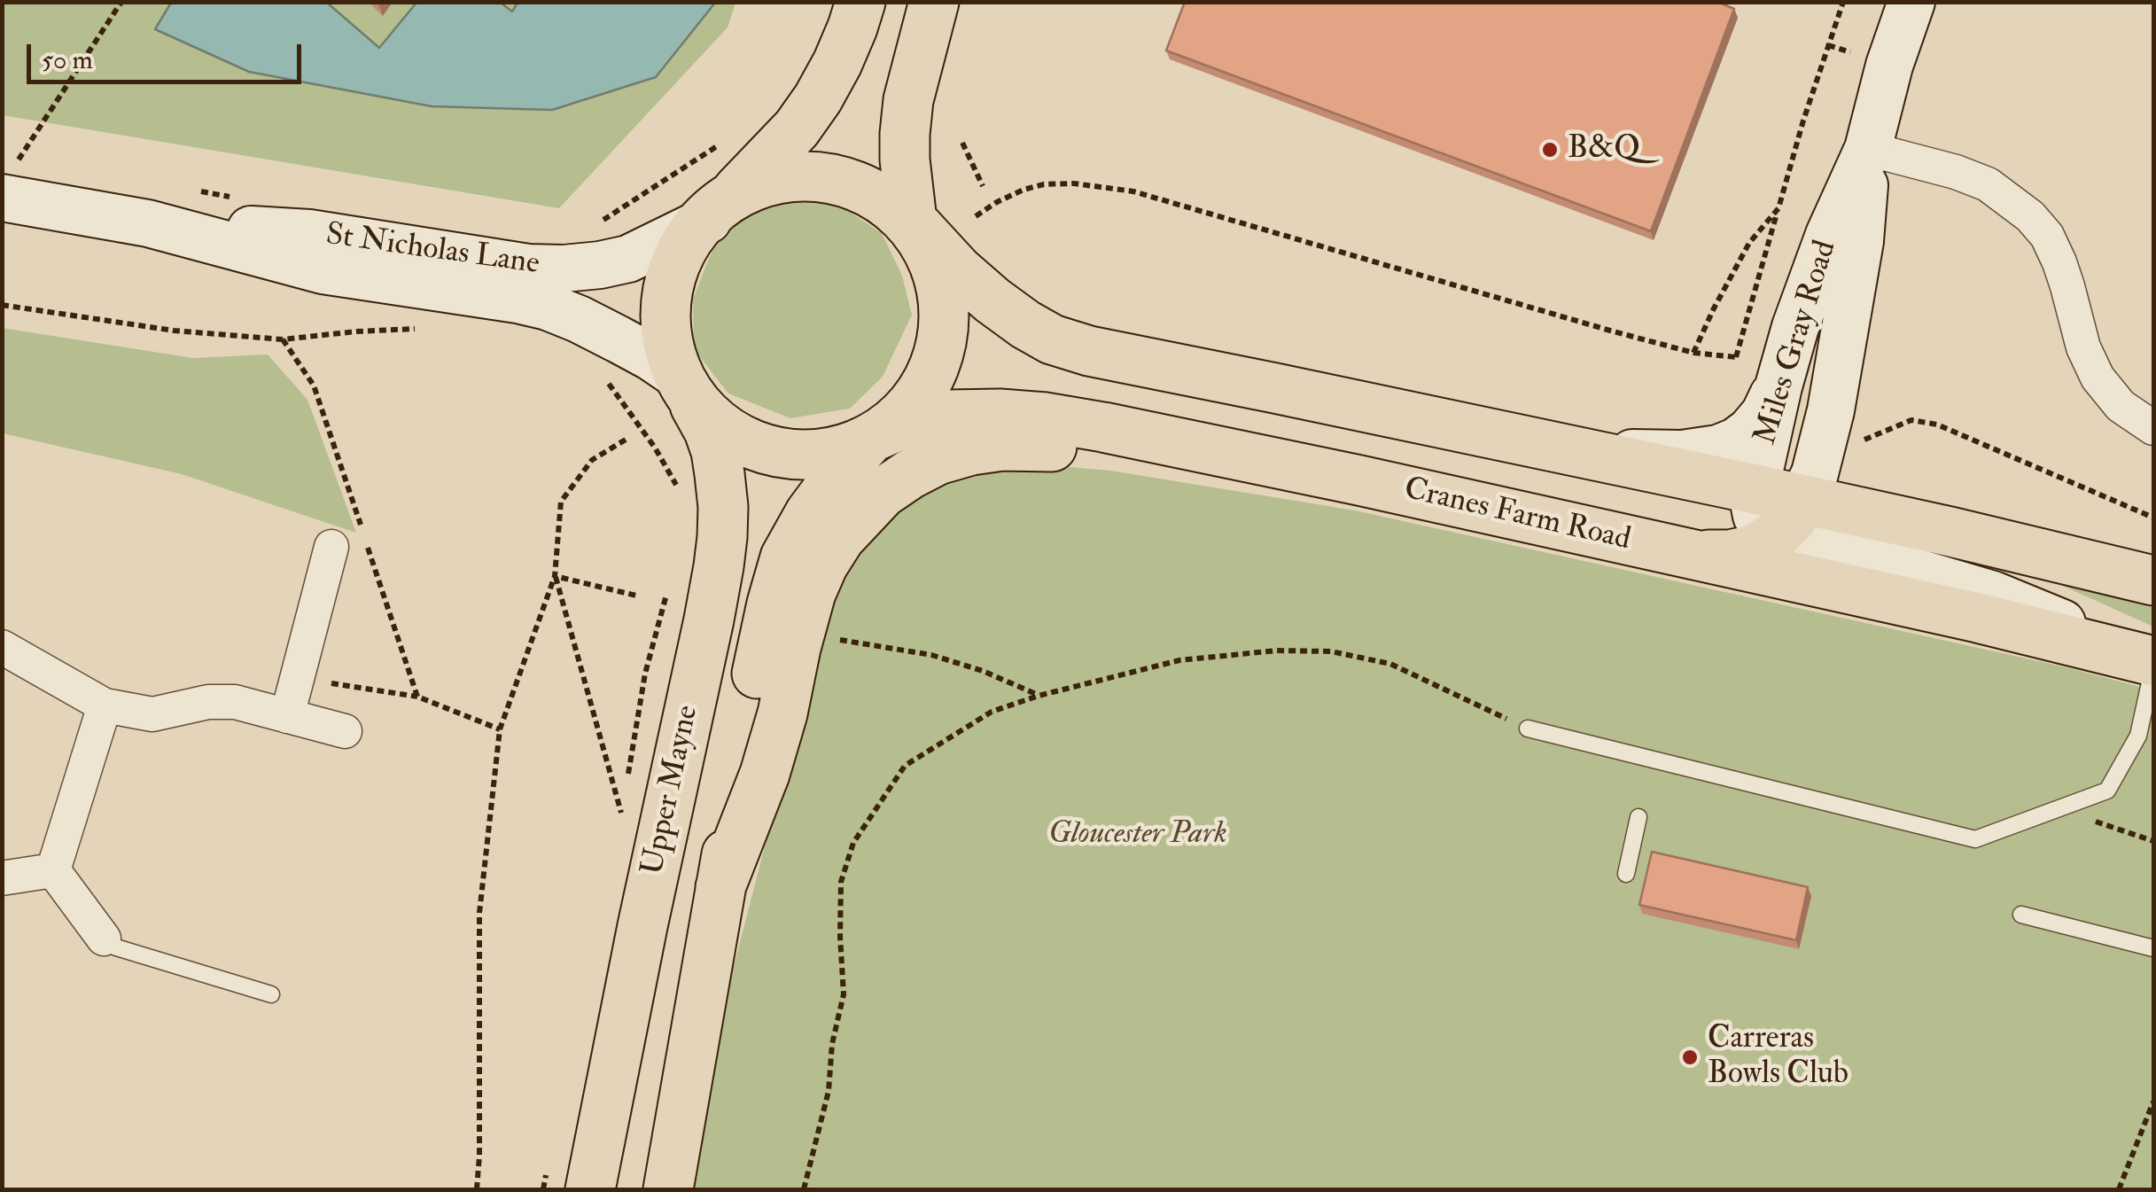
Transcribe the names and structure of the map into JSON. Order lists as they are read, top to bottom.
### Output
{
  "streets": {
    "main road": ["Cranes Farm Road", "Upper Mayne"],
    "street": ["St Nicholas Lane", "Miles Gray Road"]
  },
  "crossings": [
    ["St Nicholas Lane", "Cranes Farm Road"],
    ["St Nicholas Lane", "Upper Mayne"],
    ["Cranes Farm Road", "Upper Mayne"]
  ],
  "parks": ["Gloucester Park"],
  "places": ["B&Q", "Carreras Bowls Club"],
  "scale_bar": "50 m"
}
